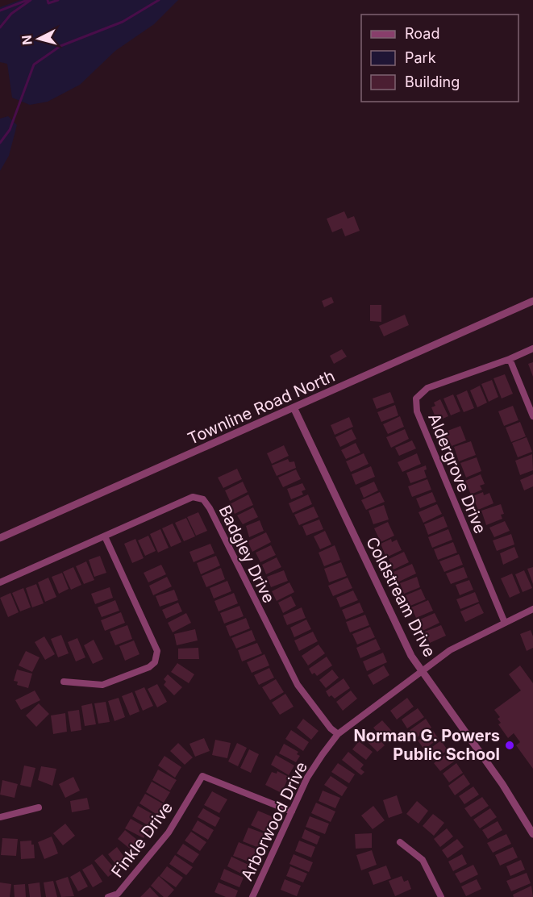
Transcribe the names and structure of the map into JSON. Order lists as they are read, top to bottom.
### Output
{
  "streets": {
    "street": [
      "Townline Road North",
      "Aldergrove Drive",
      "Badgley Drive",
      "Coldstream Drive",
      "Arborwood Drive",
      "Finkle Drive"
    ]
  },
  "crossings": [
    ["Townline Road North", "Coldstream Drive"],
    ["Aldergrove Drive", "Arborwood Drive"],
    ["Badgley Drive", "Arborwood Drive"],
    ["Coldstream Drive", "Arborwood Drive"],
    ["Arborwood Drive", "Finkle Drive"]
  ],
  "places": ["Norman G. Powers Public School"],
  "legend": ["Road", "Park", "Building"],
  "north": "left"
}
